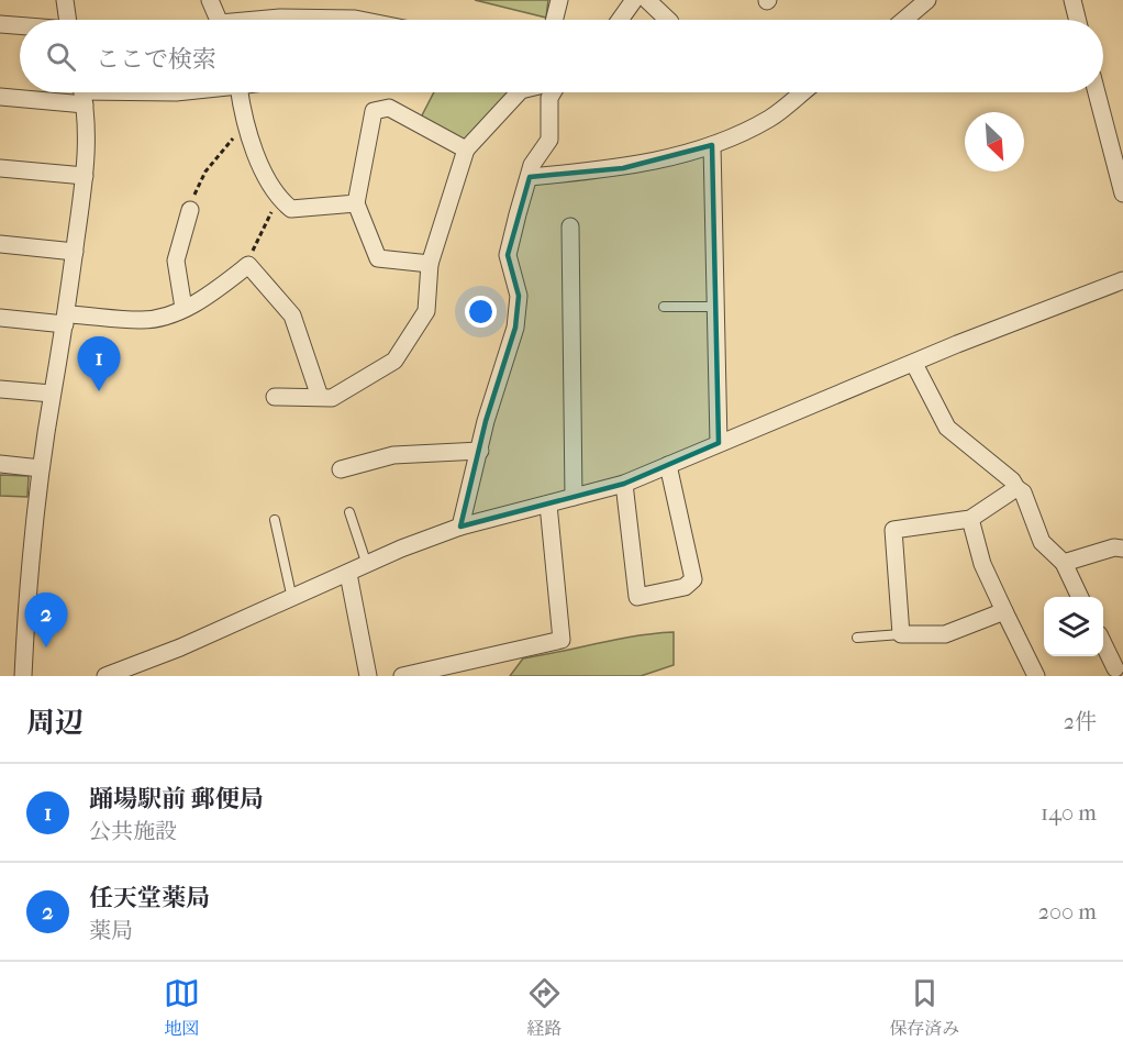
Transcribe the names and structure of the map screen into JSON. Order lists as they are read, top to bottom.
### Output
{
  "north": "bottom right",
  "page": {
    "search": "ここで検索",
    "pins": ["1", "2"],
    "heading": ["周辺", "2件"],
    "list": [
      {
        "mark": "1",
        "name": "踊場駅前 郵便局",
        "note": "公共施設",
        "value": "140 m"
      },
      {
        "mark": "2",
        "name": "任天堂薬局",
        "note": "薬局",
        "value": "200 m"
      }
    ],
    "nav": ["地図", "経路", "保存済み"]
  }
}
